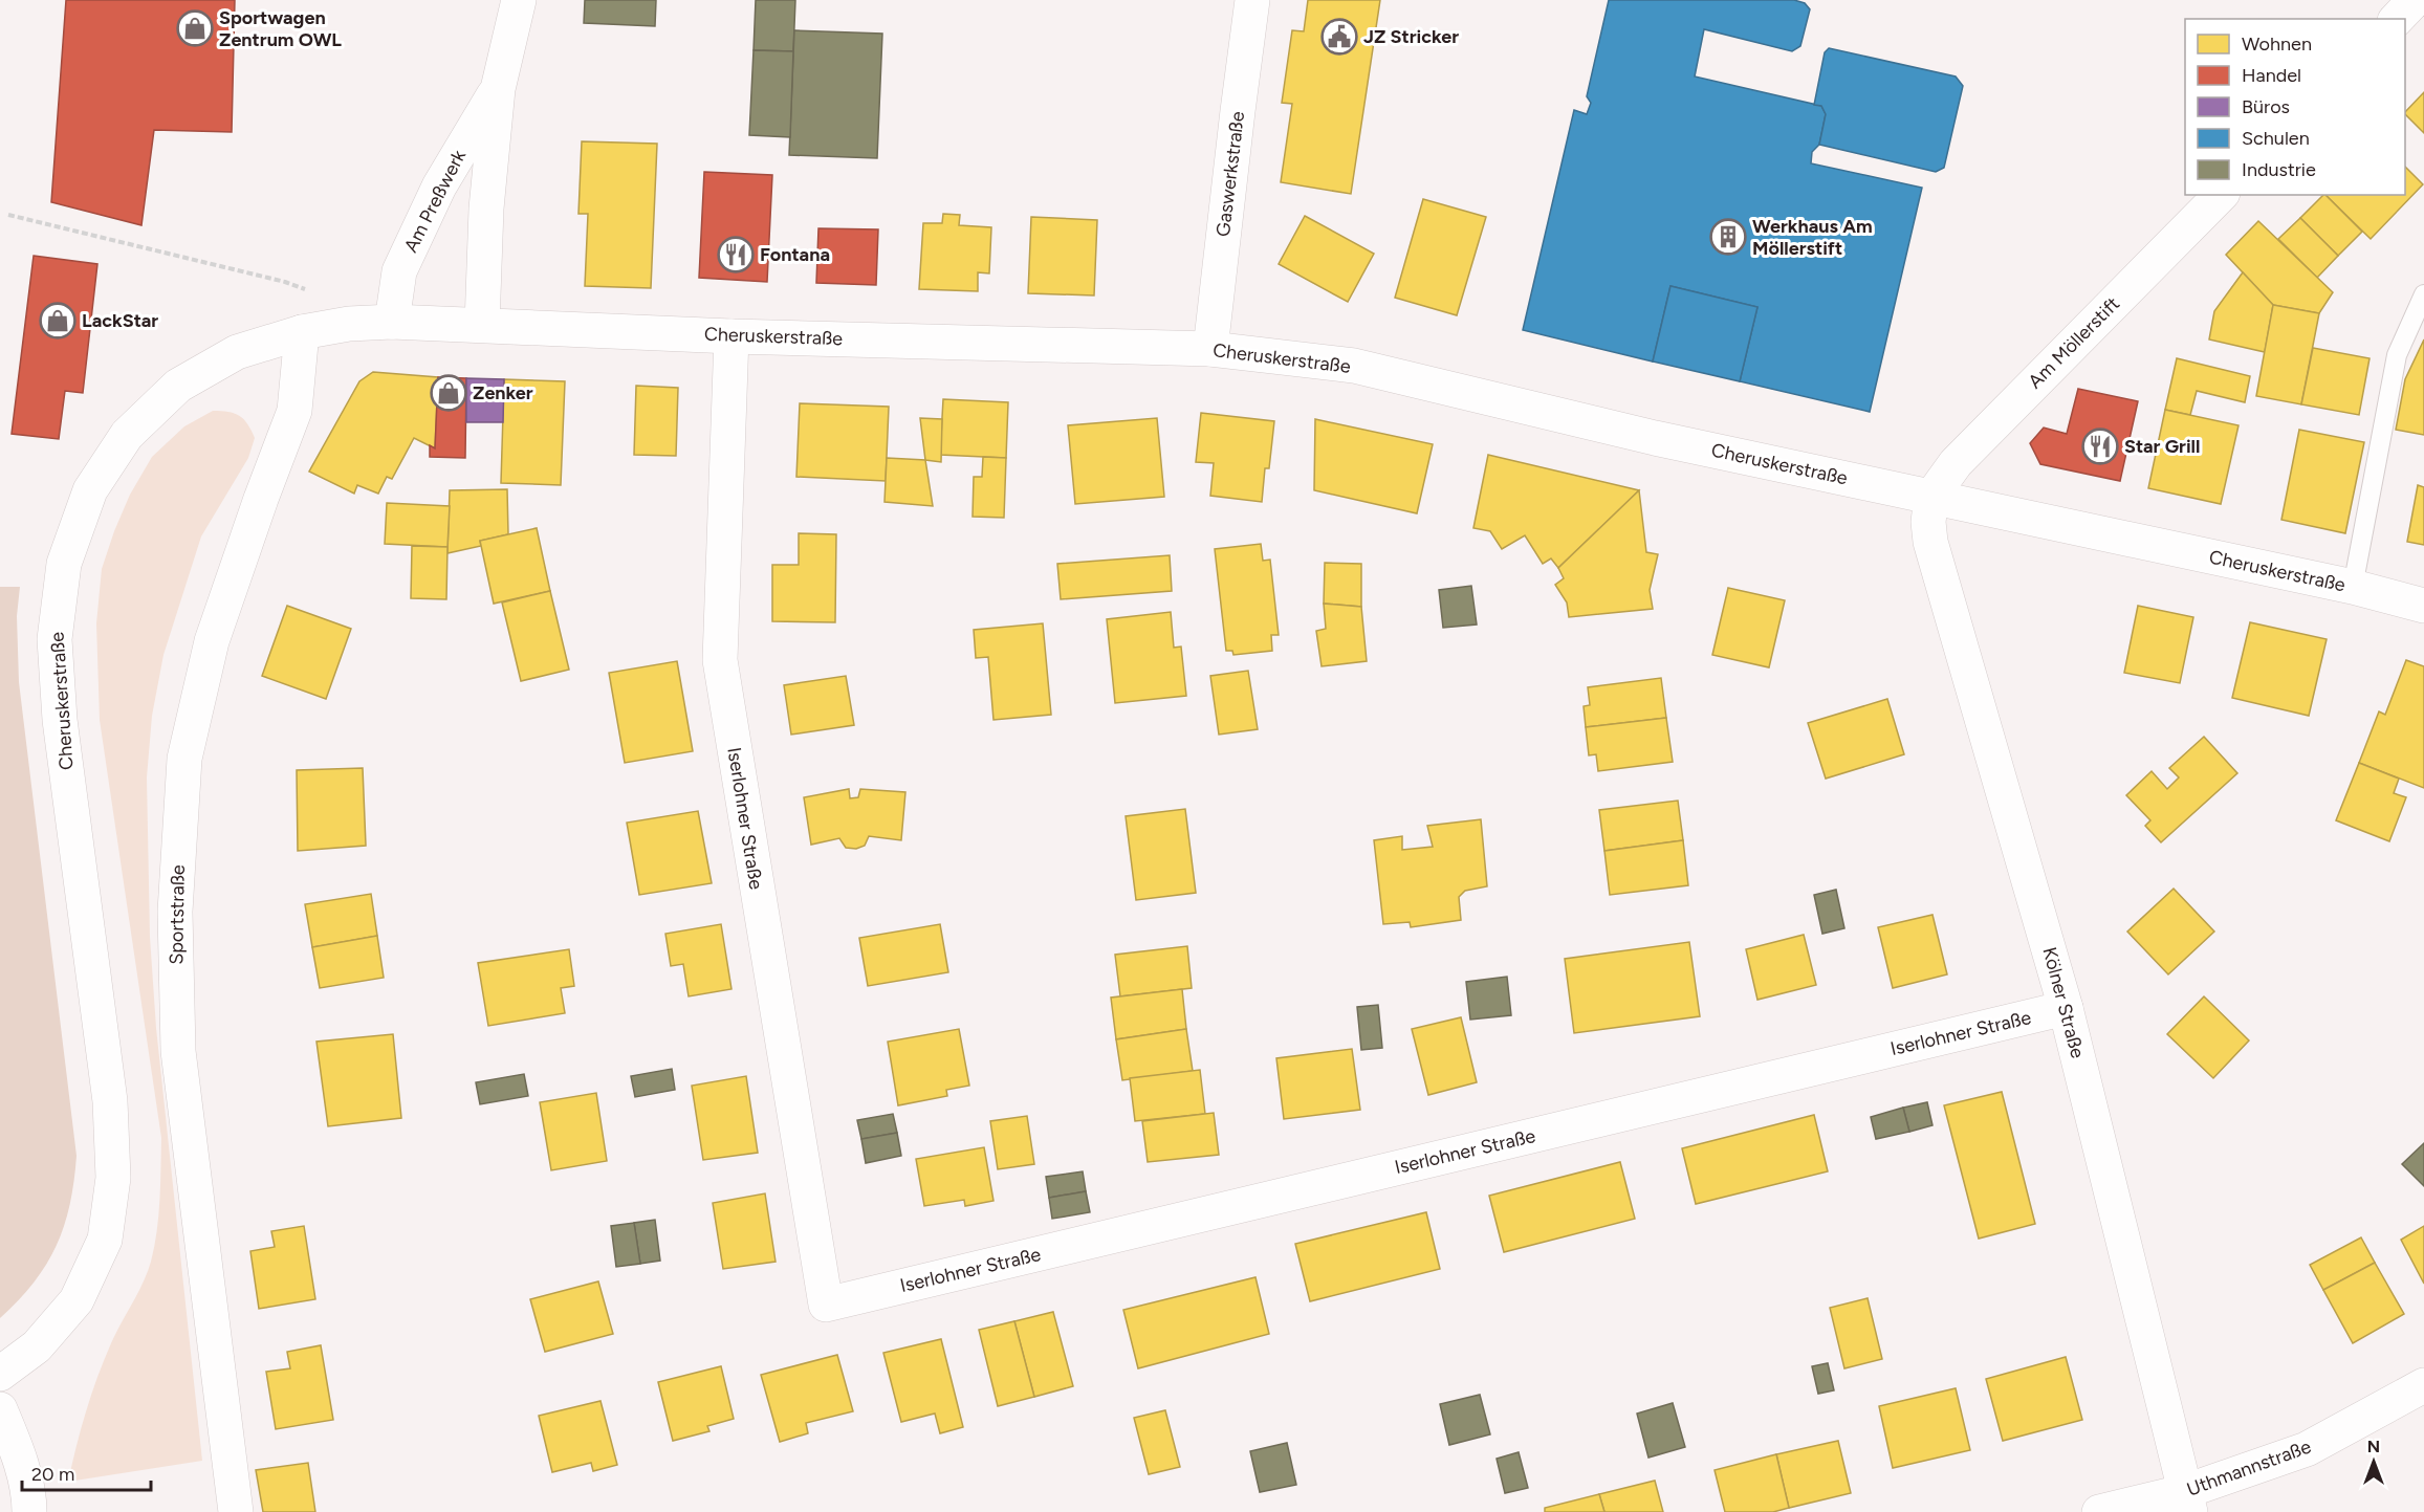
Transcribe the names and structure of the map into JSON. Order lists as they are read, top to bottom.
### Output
{
  "streets": {
    "street": [
      "Gaswerkstraße",
      "Am Preßwerk",
      "Cheruskerstraße",
      "Am Möllerstift",
      "Iserlohner Straße",
      "Sportstraße",
      "Kölner Straße",
      "Uthmannstraße"
    ]
  },
  "crossings": [
    ["Gaswerkstraße", "Cheruskerstraße"],
    ["Am Preßwerk", "Cheruskerstraße"],
    ["Cheruskerstraße", "Am Möllerstift"],
    ["Cheruskerstraße", "Iserlohner Straße"],
    ["Cheruskerstraße", "Sportstraße"],
    ["Cheruskerstraße", "Kölner Straße"],
    ["Am Möllerstift", "Kölner Straße"],
    ["Iserlohner Straße", "Kölner Straße"],
    ["Kölner Straße", "Uthmannstraße"]
  ],
  "places": {
    "shop": ["Sportwagen Zentrum OWL", "LackStar", "Zenker"],
    "public building": ["JZ Stricker"],
    "building": ["Werkhaus Am Möllerstift"],
    "restaurant": ["Fontana", "Star Grill"]
  },
  "legend": [
    "Wohnen",
    "Handel",
    "Büros",
    "Schulen",
    "Industrie"
  ],
  "scale_bar": "20 m",
  "north": "top"
}
